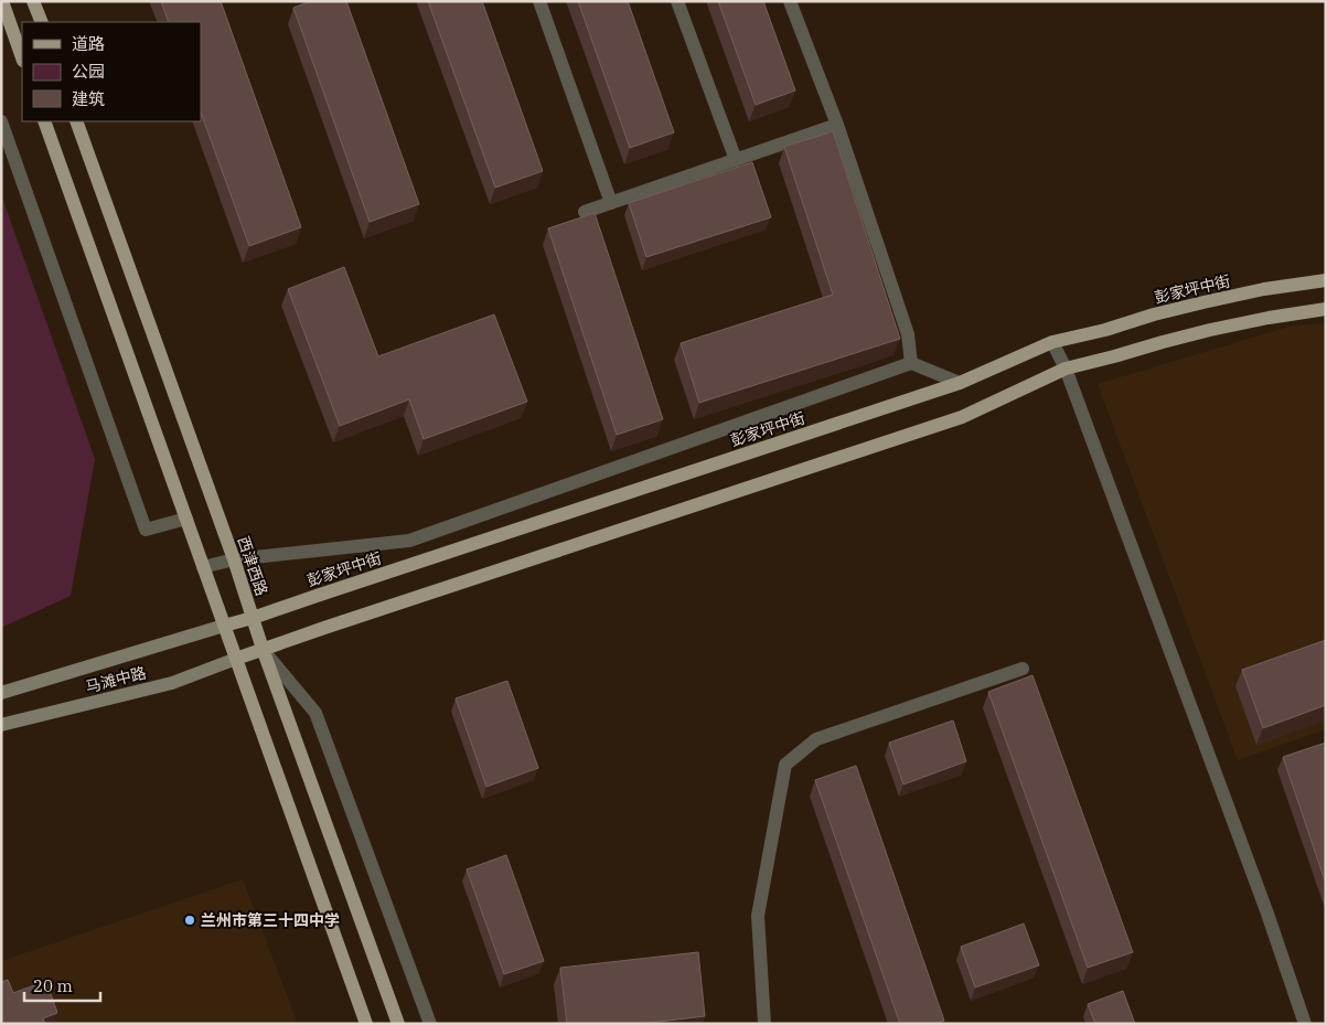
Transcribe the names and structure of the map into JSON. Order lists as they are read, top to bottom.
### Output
{
  "streets": {
    "main road": ["彭家坪中街", "西津西路", "马滩中路"]
  },
  "crossings": [
    ["彭家坪中街", "西津西路"],
    ["彭家坪中街", "马滩中路"]
  ],
  "places": ["兰州市第三十四中学"],
  "legend": ["道路", "公园", "建筑"],
  "scale_bar": "20 m"
}
